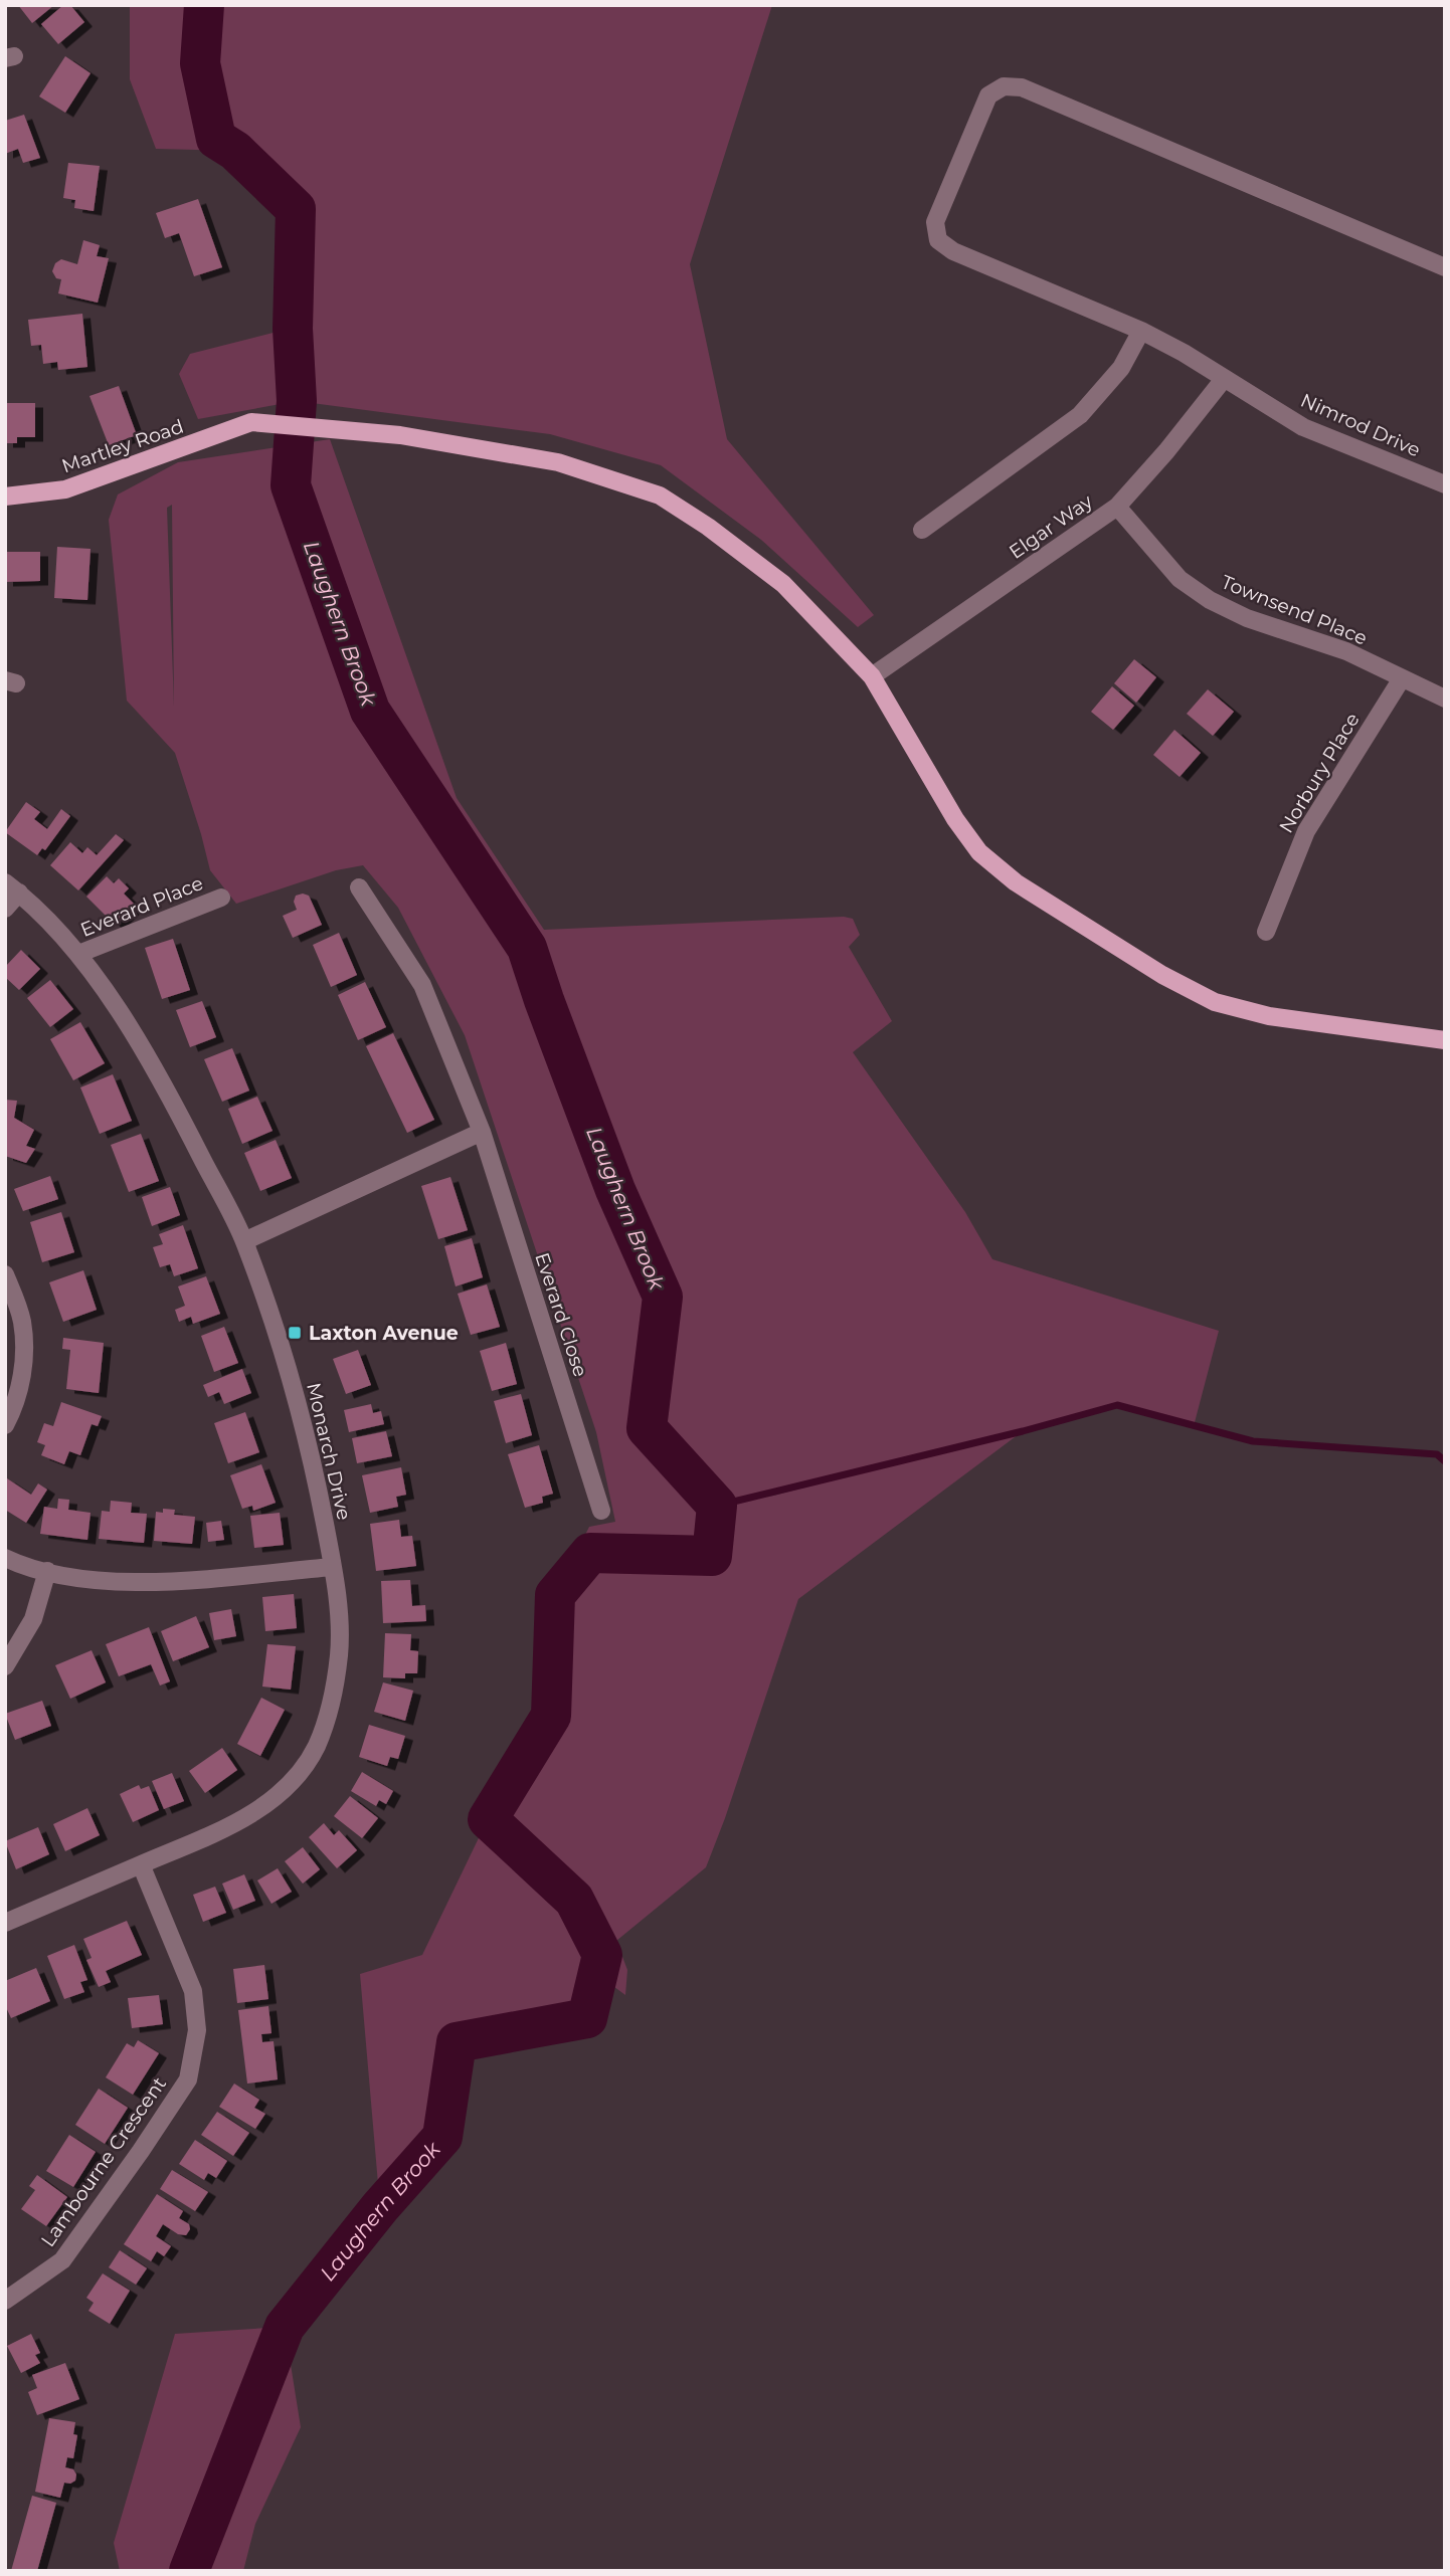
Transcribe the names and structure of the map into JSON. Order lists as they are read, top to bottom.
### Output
{
  "streets": {
    "main road": ["Martley Road"],
    "street": [
      "Nimrod Drive",
      "Elgar Way",
      "Townsend Place",
      "Norbury Place",
      "Everard Place",
      "Everard Close",
      "Monarch Drive",
      "Lambourne Crescent"
    ]
  },
  "crossings": [
    ["Nimrod Drive", "Elgar Way"],
    ["Martley Road", "Elgar Way"],
    ["Elgar Way", "Townsend Place"],
    ["Townsend Place", "Norbury Place"],
    ["Everard Place", "Monarch Drive"],
    ["Monarch Drive", "Lambourne Crescent"]
  ],
  "water": ["Laughern Brook"],
  "places": {
    "transit": ["Laxton Avenue"]
  }
}
